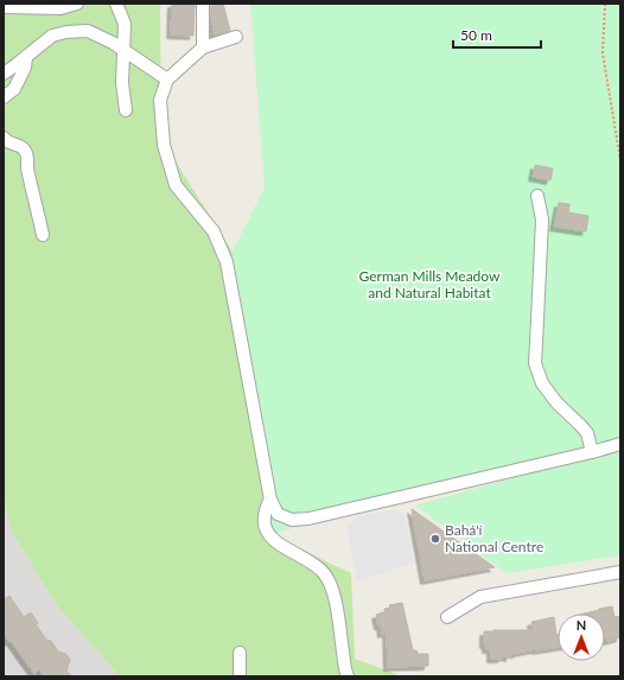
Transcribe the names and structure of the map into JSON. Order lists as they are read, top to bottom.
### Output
{
  "parks": ["German Mills Meadow and Natural Habitat"],
  "places": ["Bahá'í National Centre"],
  "scale_bar": "50 m",
  "north": "top"
}
